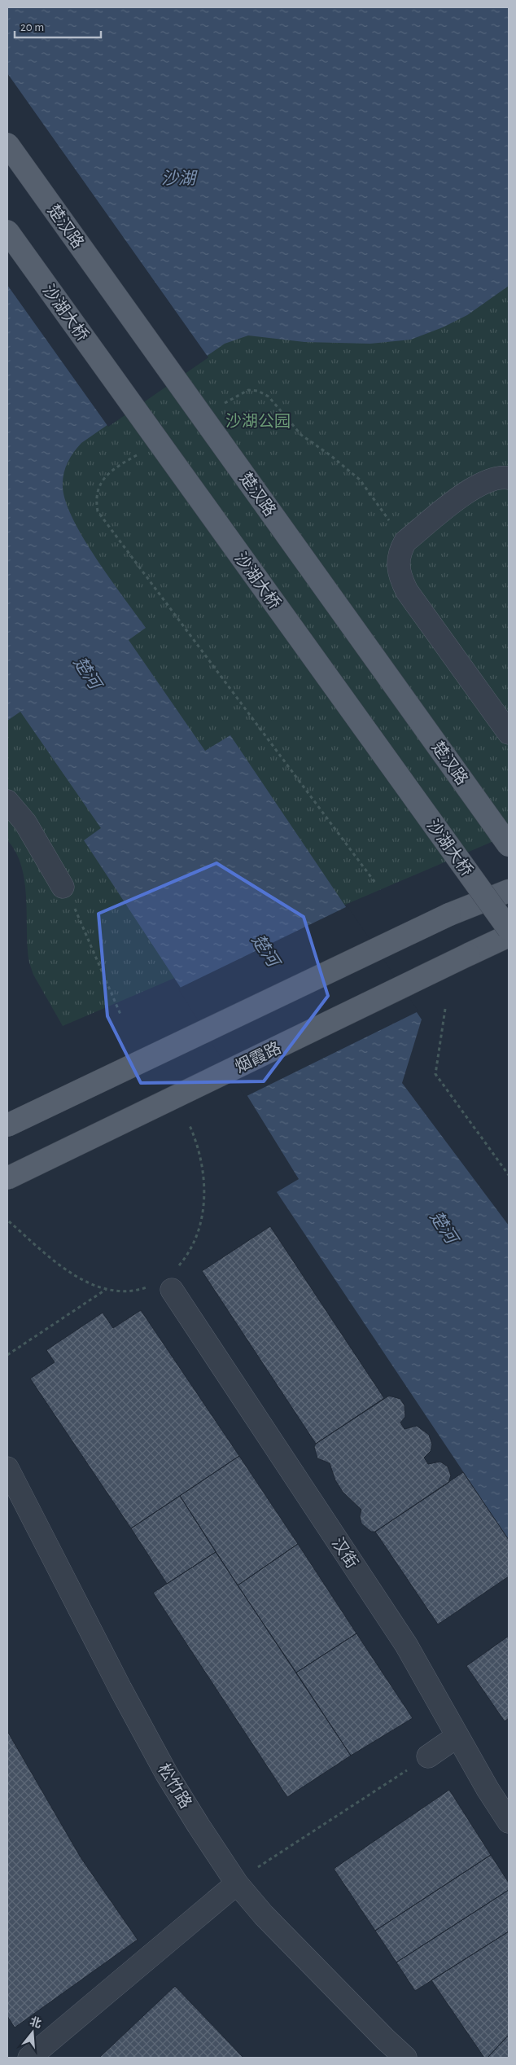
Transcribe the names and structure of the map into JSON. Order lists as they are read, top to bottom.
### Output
{
  "streets": {
    "main road": ["楚汉路", "沙湖大桥", "烟霞路"],
    "street": ["汉街", "松竹路"]
  },
  "water": ["沙湖", "楚河"],
  "parks": ["沙湖公园"],
  "scale_bar": "20 m",
  "north": "top"
}
